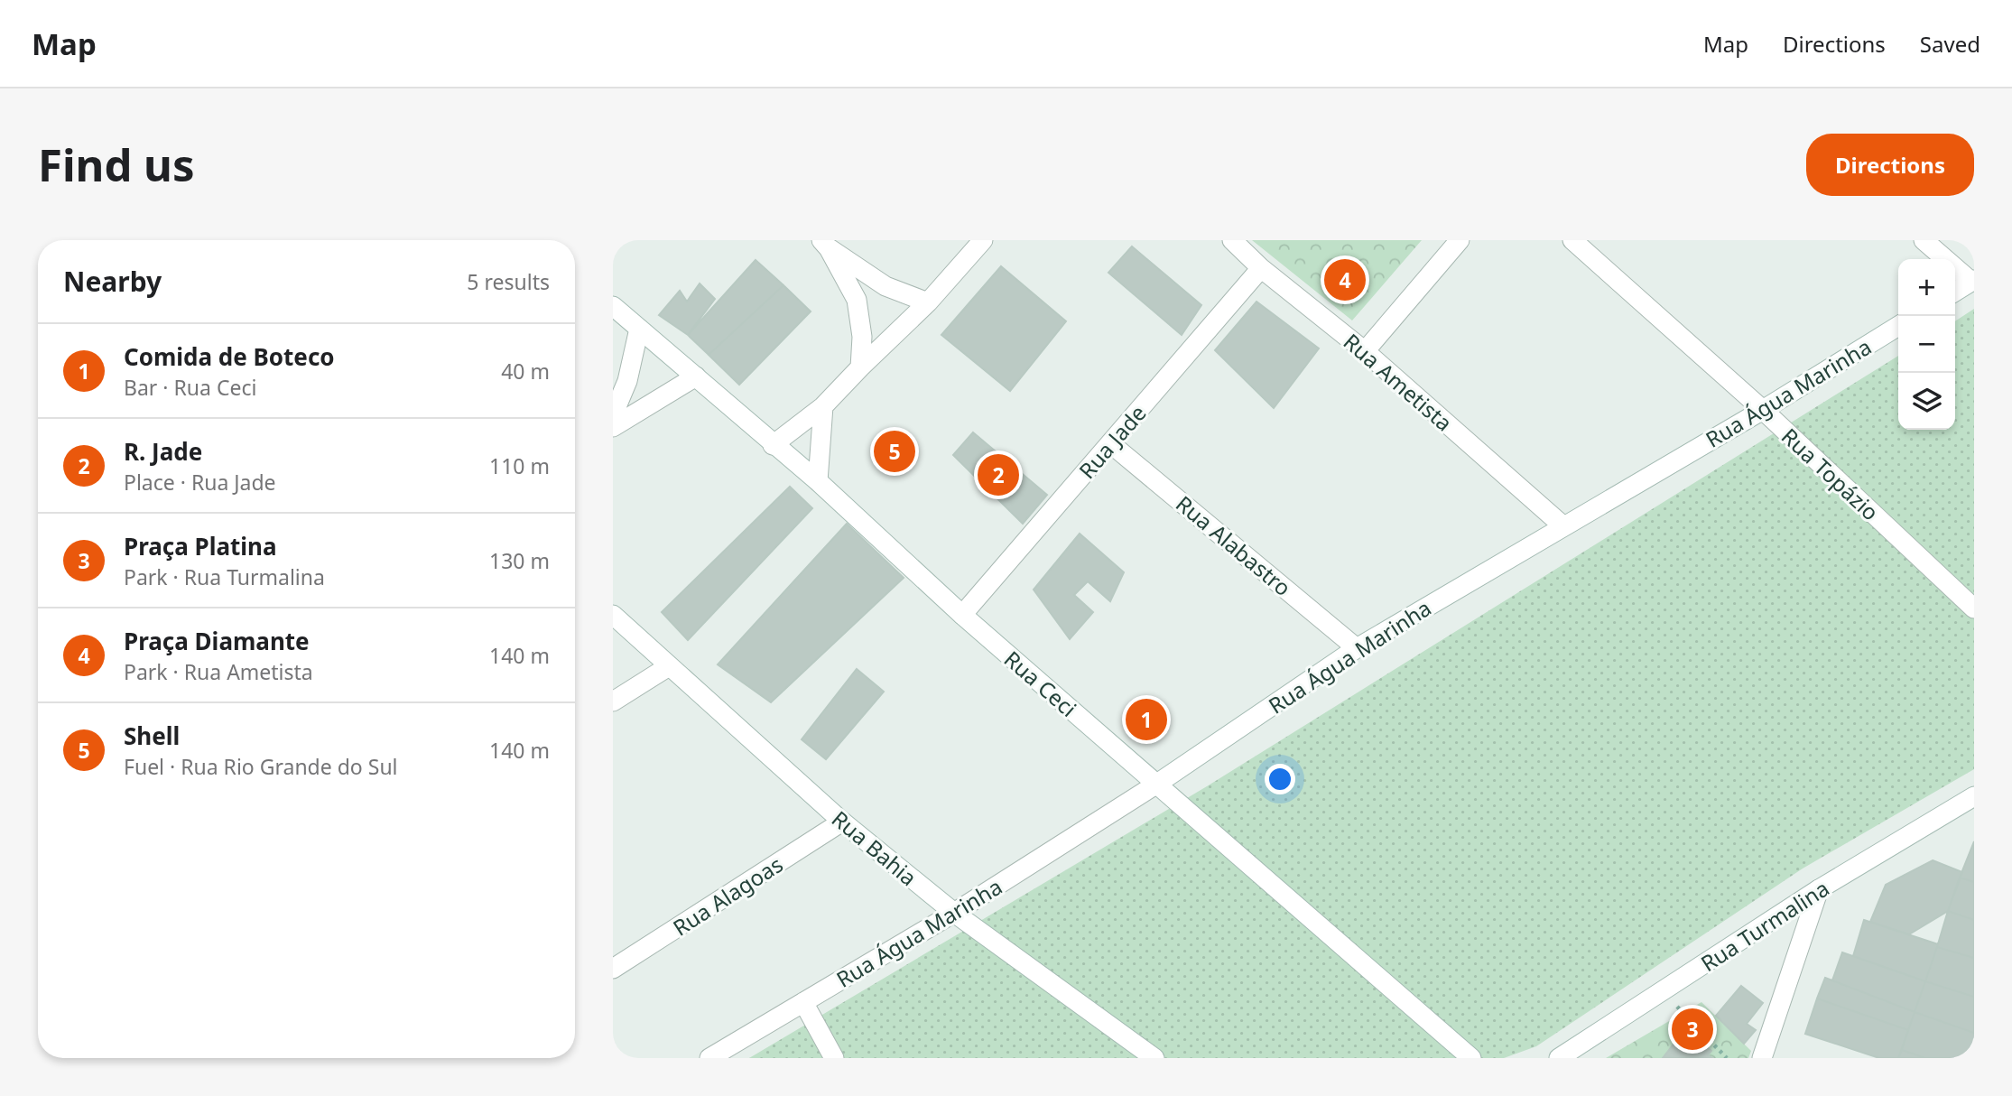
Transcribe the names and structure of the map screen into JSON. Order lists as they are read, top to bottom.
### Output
{
  "streets": {
    "street": [
      "Rua Ametista",
      "Rua Água Marinha",
      "Rua Jade",
      "Rua Topázio",
      "Rua Alabastro",
      "Rua Ceci",
      "Rua Bahia",
      "Rua Alagoas",
      "Rua Turmalina"
    ]
  },
  "crossings": [
    ["Rua Ametista", "Rua Água Marinha"],
    ["Rua Ametista", "Rua Jade"],
    ["Rua Água Marinha", "Rua Topázio"],
    ["Rua Água Marinha", "Rua Alabastro"],
    ["Rua Água Marinha", "Rua Ceci"],
    ["Rua Água Marinha", "Rua Bahia"],
    ["Rua Jade", "Rua Alabastro"],
    ["Rua Jade", "Rua Ceci"],
    ["Rua Bahia", "Rua Alagoas"]
  ],
  "page": {
    "header": "Map",
    "nav": ["Map", "Directions", "Saved"],
    "buttons": "Directions",
    "title": "Find us",
    "heading": ["Nearby", "5 results"],
    "pins": [
      "4",
      "5",
      "2",
      "1",
      "3"
    ],
    "map_buttons": ["+", "−"],
    "list": [
      {
        "mark": "1",
        "name": "Comida de Boteco",
        "note": "Bar · Rua Ceci",
        "value": "40 m"
      },
      {
        "mark": "2",
        "name": "R. Jade",
        "note": "Place · Rua Jade",
        "value": "110 m"
      },
      {
        "mark": "3",
        "name": "Praça Platina",
        "note": "Park · Rua Turmalina",
        "value": "130 m"
      },
      {
        "mark": "4",
        "name": "Praça Diamante",
        "note": "Park · Rua Ametista",
        "value": "140 m"
      },
      {
        "mark": "5",
        "name": "Shell",
        "note": "Fuel · Rua Rio Grande do Sul",
        "value": "140 m"
      }
    ]
  }
}
